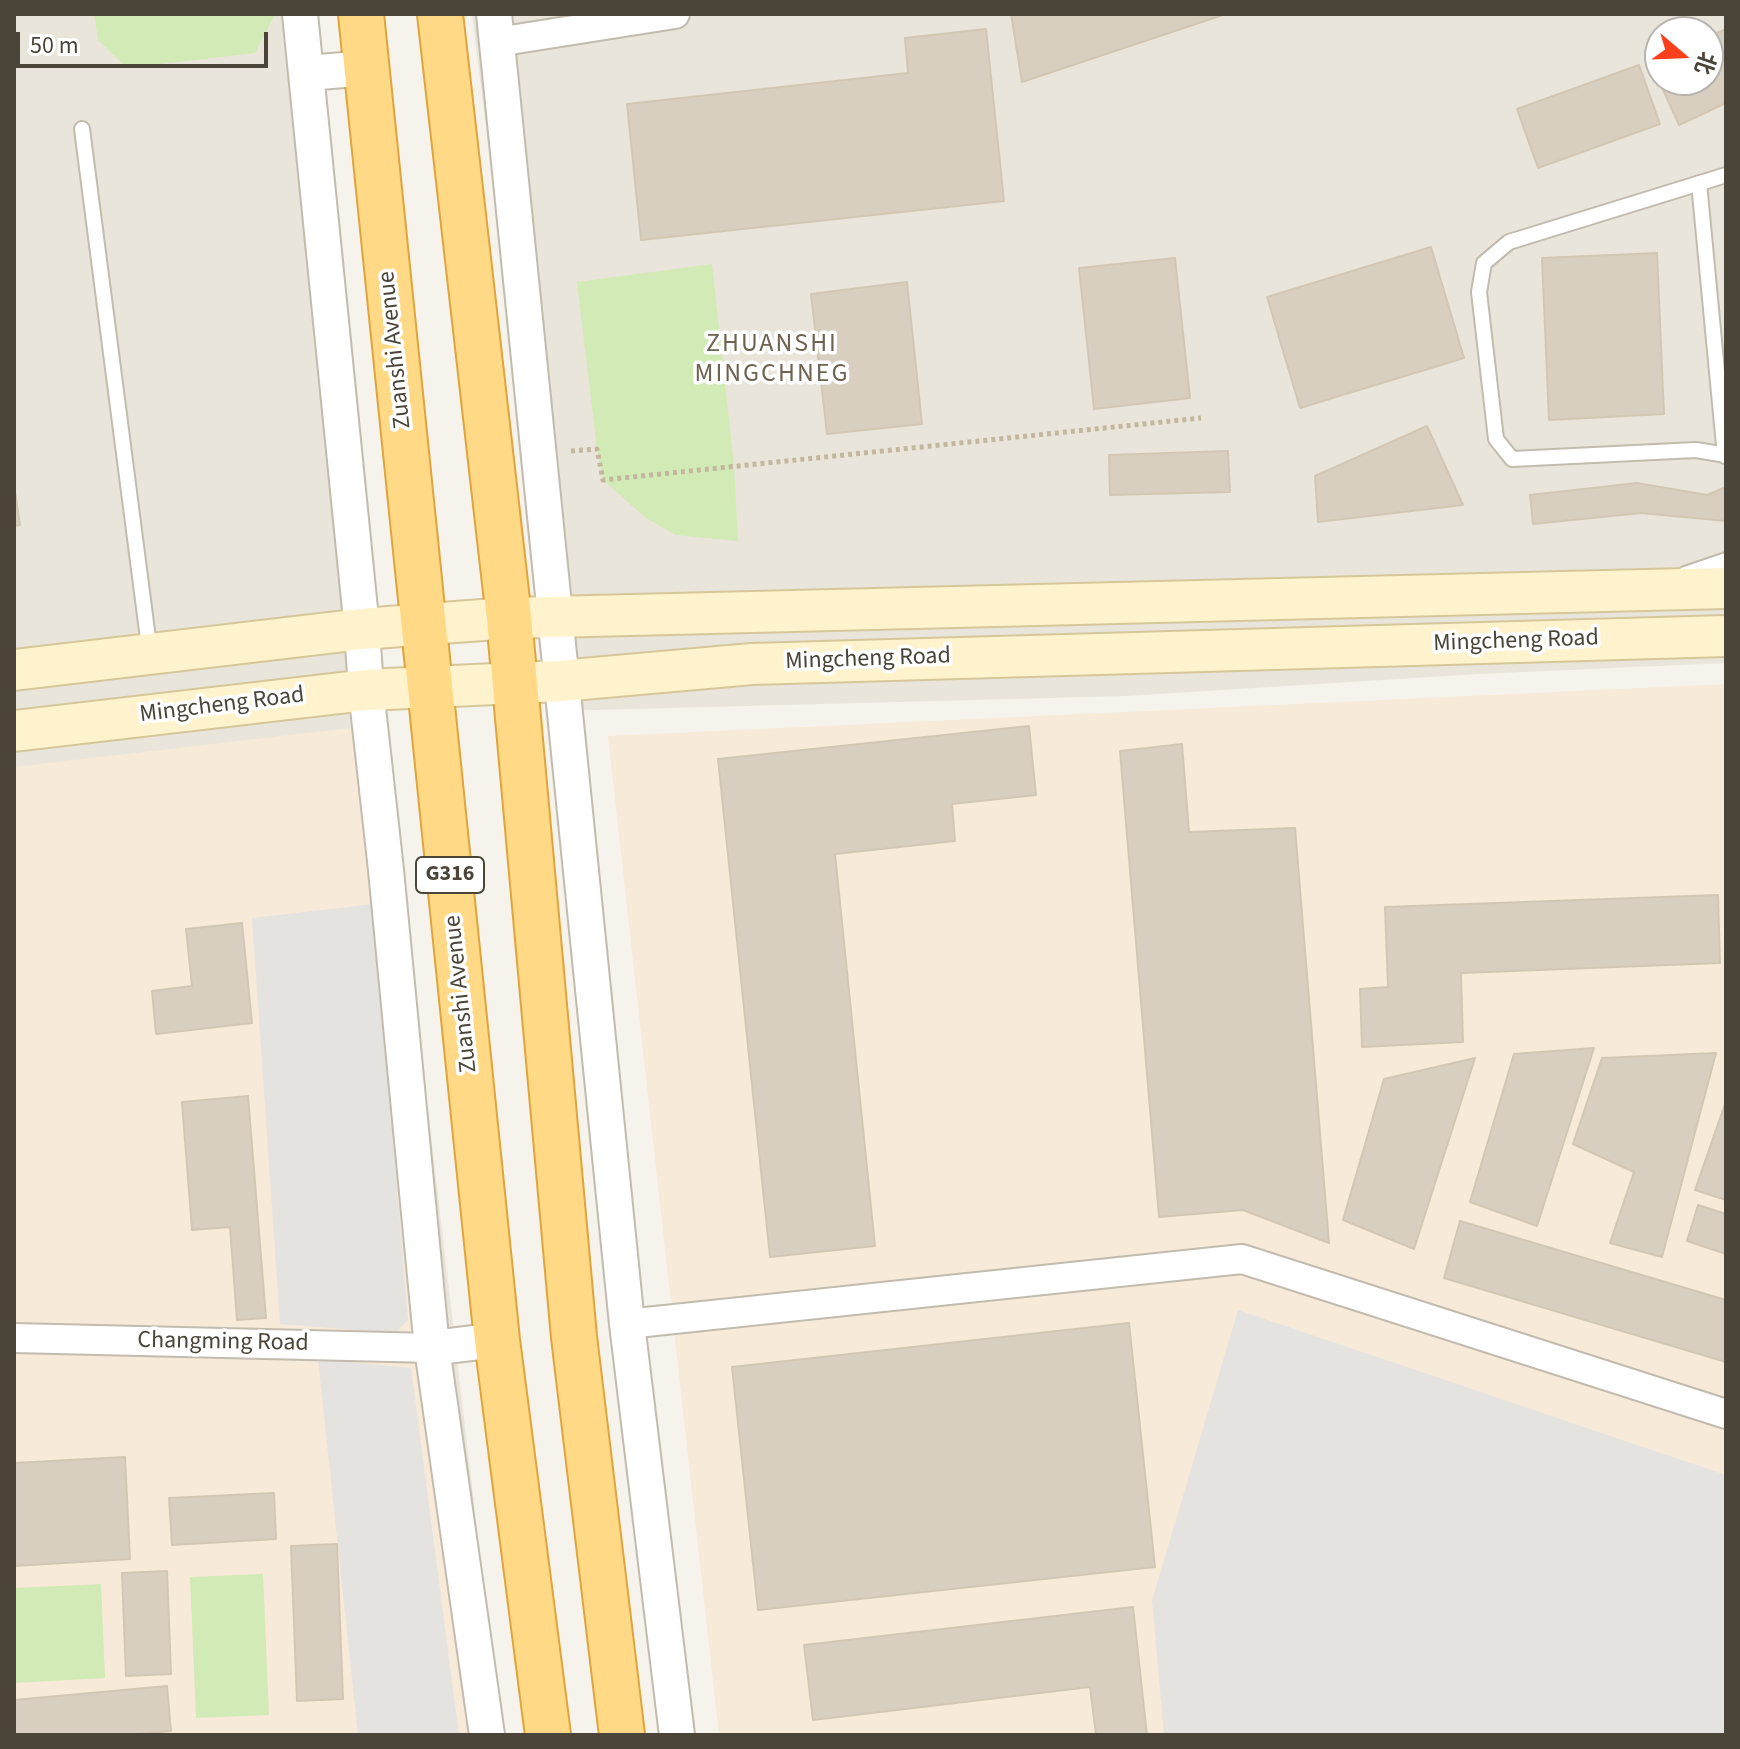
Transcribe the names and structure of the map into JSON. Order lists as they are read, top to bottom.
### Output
{
  "streets": {
    "highway": ["Zuanshi Avenue", "G316"],
    "main road": ["Mingcheng Road"],
    "street": ["Changming Road"]
  },
  "crossings": [
    ["Zuanshi Avenue", "Mingcheng Road"]
  ],
  "districts": ["ZHUANSHI MINGCHNEG"],
  "scale_bar": "50 m",
  "north": "right"
}
